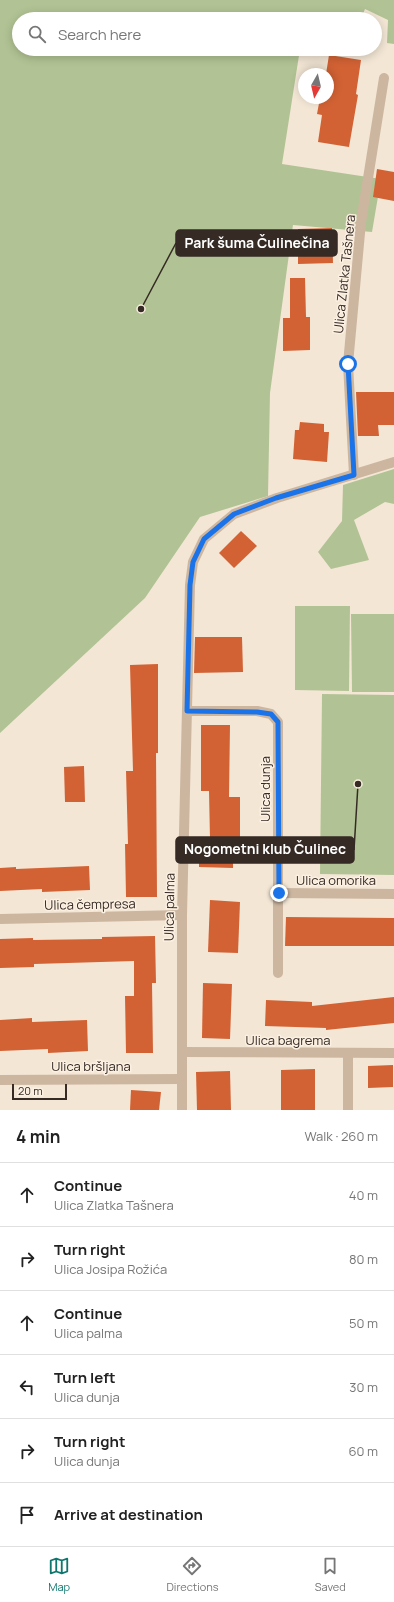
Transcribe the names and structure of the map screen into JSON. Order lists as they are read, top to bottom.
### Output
{
  "streets": {
    "street": [
      "Ulica Zlatka Tašnera",
      "Ulica dunja",
      "Ulica omorika",
      "Ulica čempresa",
      "Ulica palma",
      "Ulica bagrema",
      "Ulica bršljana"
    ]
  },
  "crossings": [
    ["Ulica Zlatka Tašnera", "Ulica palma"],
    ["Ulica dunja", "Ulica omorika"],
    ["Ulica dunja", "Ulica palma"],
    ["Ulica čempresa", "Ulica palma"],
    ["Ulica palma", "Ulica bagrema"],
    ["Ulica palma", "Ulica bršljana"]
  ],
  "places": ["Park šuma Čulinečina", "Nogometni klub Čulinec"],
  "scale_bar": "20 m",
  "north": "bottom",
  "page": {
    "search": "Search here",
    "scale": "20 m",
    "heading": ["4 min", "Walk · 260 m"],
    "list": [
      ["Continue", "Ulica Zlatka Tašnera", "40 m"],
      ["Turn right", "Ulica Josipa Rožića", "80 m"],
      ["Continue", "Ulica palma", "50 m"],
      ["Turn left", "Ulica dunja", "30 m"],
      ["Turn right", "Ulica dunja", "60 m"],
      "Arrive at destination"
    ],
    "nav": ["Map", "Directions", "Saved"]
  }
}
